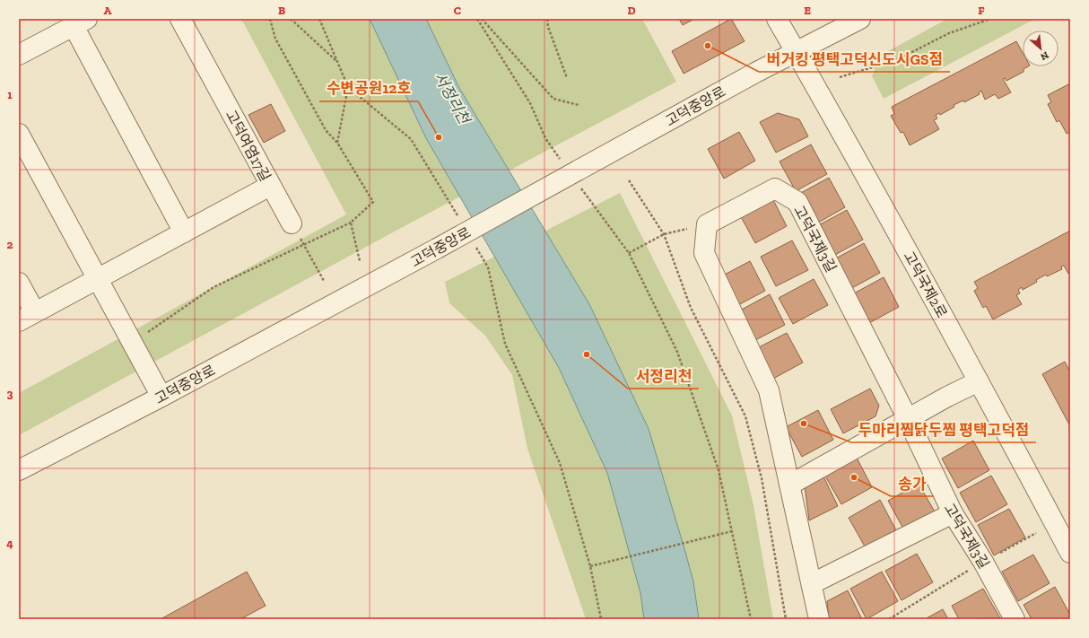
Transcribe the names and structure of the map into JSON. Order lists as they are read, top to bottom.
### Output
{
  "streets": {
    "street": [
      "고덕중앙로",
      "고덕여염17길",
      "고덕국제3길",
      "고덕국제2로"
    ]
  },
  "crossings": [
    ["고덕중앙로", "고덕국제2로"]
  ],
  "water": ["서정리천"],
  "places": [
    "버거킹 평택고덕신도시GS점",
    "수변공원12호",
    "서정리천",
    "두마리찜닭두찜 평택고덕점",
    "송가"
  ],
  "north": "bottom right",
  "grid": {
    "columns": [
      "A",
      "B",
      "C",
      "D",
      "E",
      "F"
    ],
    "rows": [
      "1",
      "2",
      "3",
      "4"
    ]
  }
}
